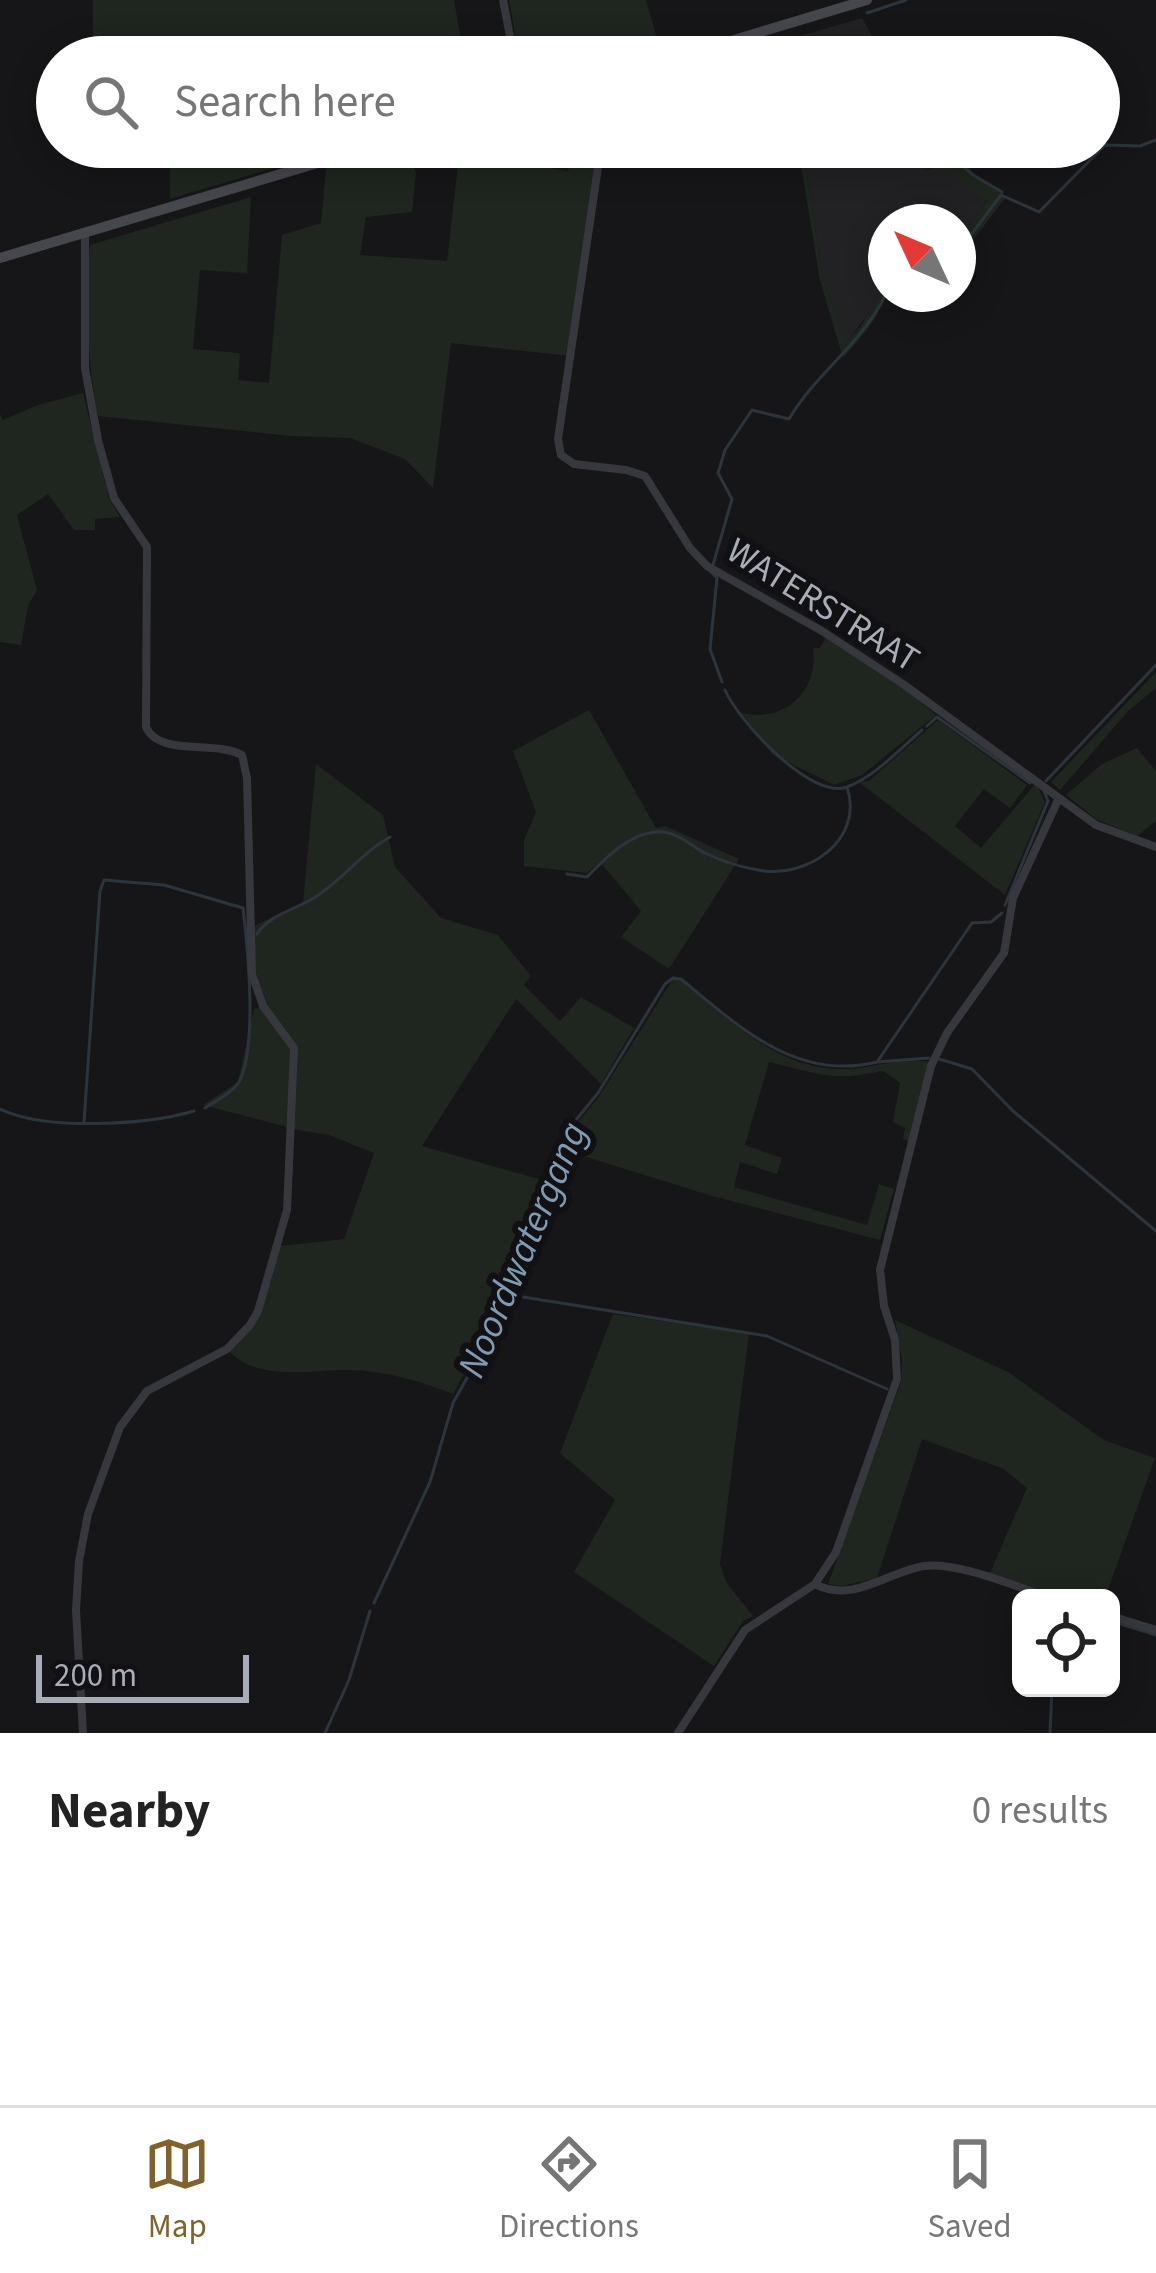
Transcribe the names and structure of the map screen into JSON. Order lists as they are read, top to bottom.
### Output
{
  "streets": {
    "street": ["WATERSTRAAT"]
  },
  "water": ["Noordwatergang"],
  "scale_bar": "200 m",
  "north": "top left",
  "page": {
    "search": "Search here",
    "scale": "200 m",
    "heading": ["Nearby", "0 results"],
    "nav": ["Map", "Directions", "Saved"]
  }
}
